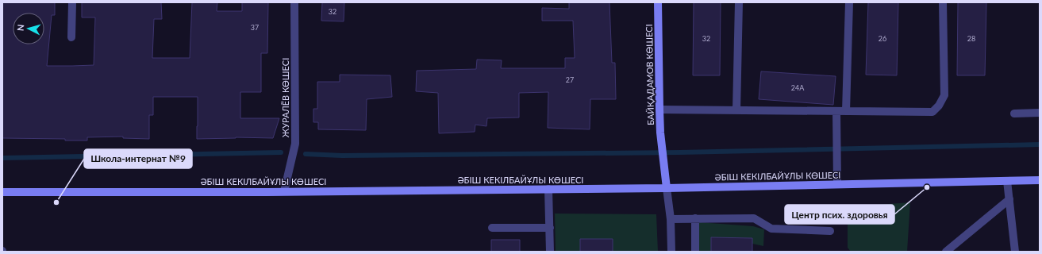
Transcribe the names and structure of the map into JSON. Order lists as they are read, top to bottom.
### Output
{
  "streets": {
    "street": ["БАЙҚАДАМОВ КӨШЕСІ", "ЖУРАЛЁВ КӨШЕСІ", "ӘБІШ КЕКІЛБАЙҰЛЫ КӨШЕСІ"]
  },
  "crossings": [
    ["БАЙҚАДАМОВ КӨШЕСІ", "ӘБІШ КЕКІЛБАЙҰЛЫ КӨШЕСІ"],
    ["ЖУРАЛЁВ КӨШЕСІ", "ӘБІШ КЕКІЛБАЙҰЛЫ КӨШЕСІ"]
  ],
  "places": ["Центр псих. здоровья", "Школа-интернат №9"],
  "house_numbers": [
    "32",
    "37",
    "32",
    "26",
    "28",
    "27",
    "24А"
  ],
  "north": "left"
}
